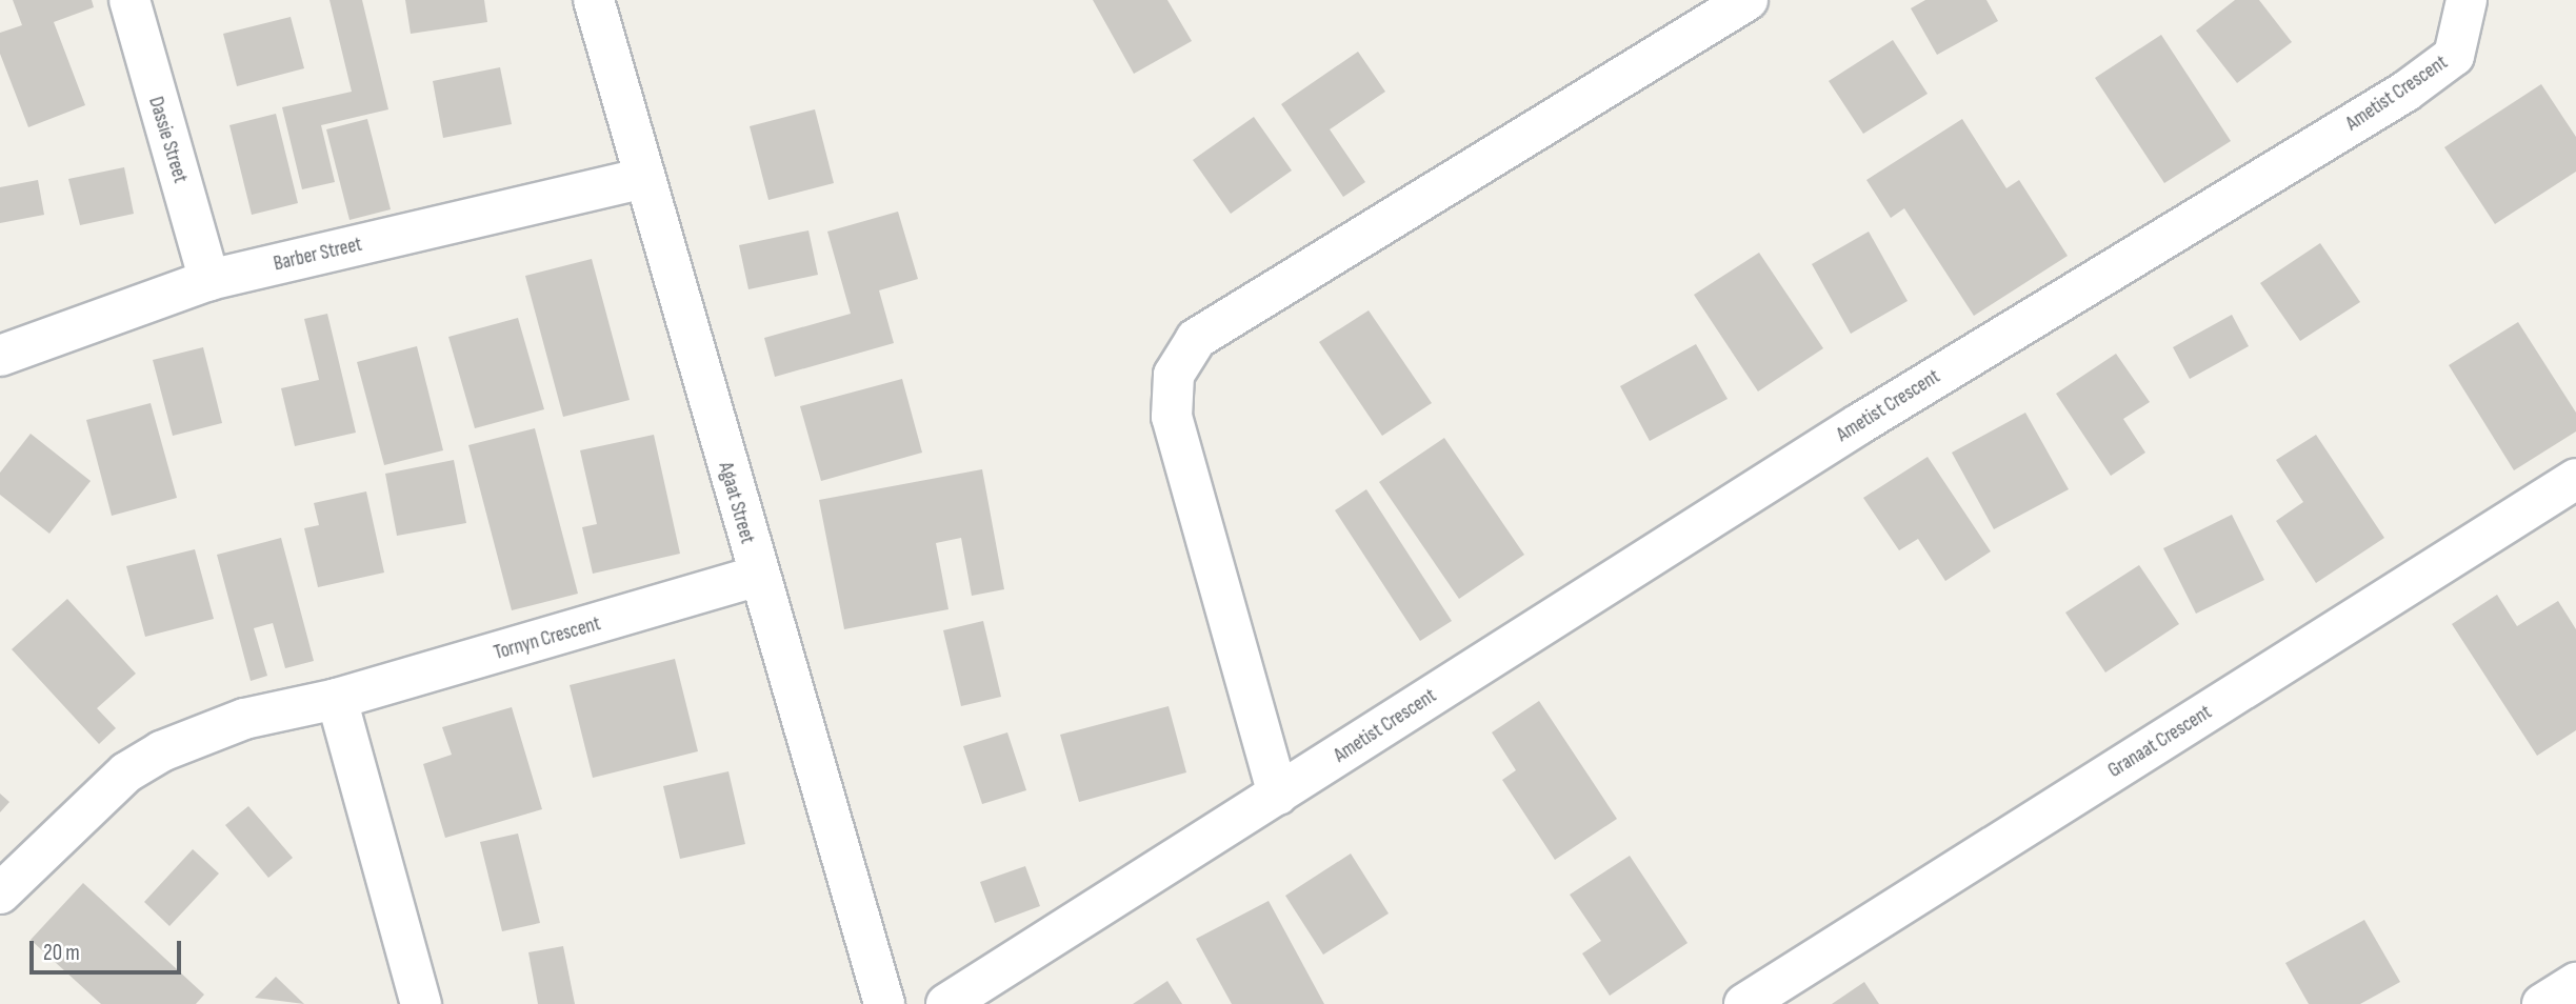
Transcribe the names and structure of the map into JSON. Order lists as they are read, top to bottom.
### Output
{
  "streets": {
    "street": [
      "Ametist Crescent",
      "Dassie Street",
      "Barber Street",
      "Agaat Street",
      "Tornyn Crescent",
      "Granaat Crescent"
    ]
  },
  "crossings": [
    ["Dassie Street", "Barber Street"],
    ["Barber Street", "Agaat Street"],
    ["Agaat Street", "Tornyn Crescent"]
  ],
  "scale_bar": "20 m"
}
